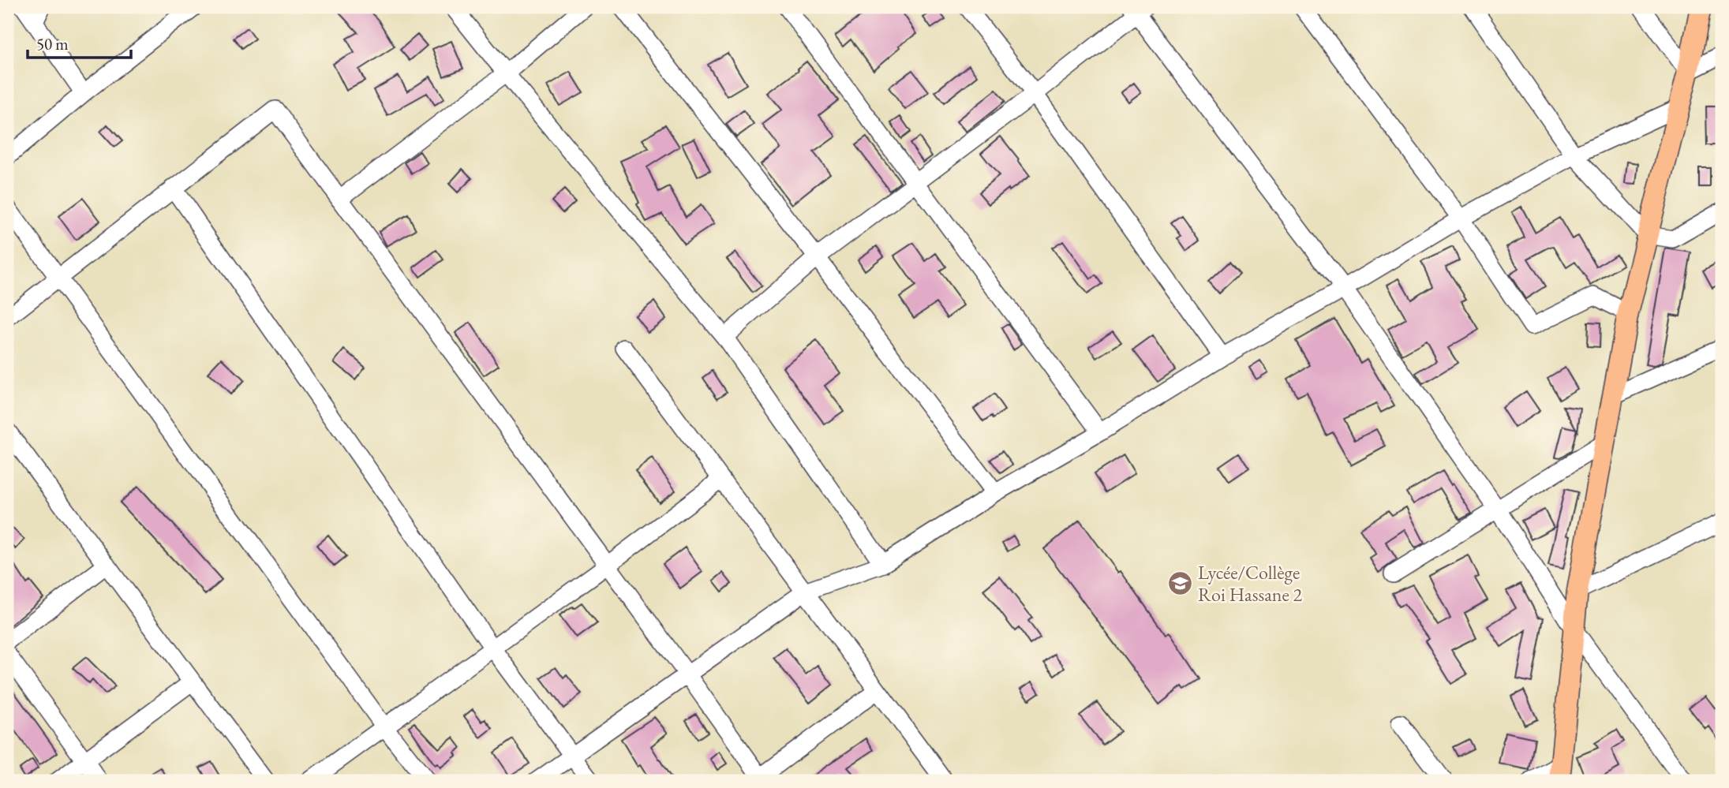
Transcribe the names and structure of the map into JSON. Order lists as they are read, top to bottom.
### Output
{
  "places": {
    "school or university": ["Lycée/Collège Roi Hassane 2"]
  },
  "scale_bar": "50 m"
}
